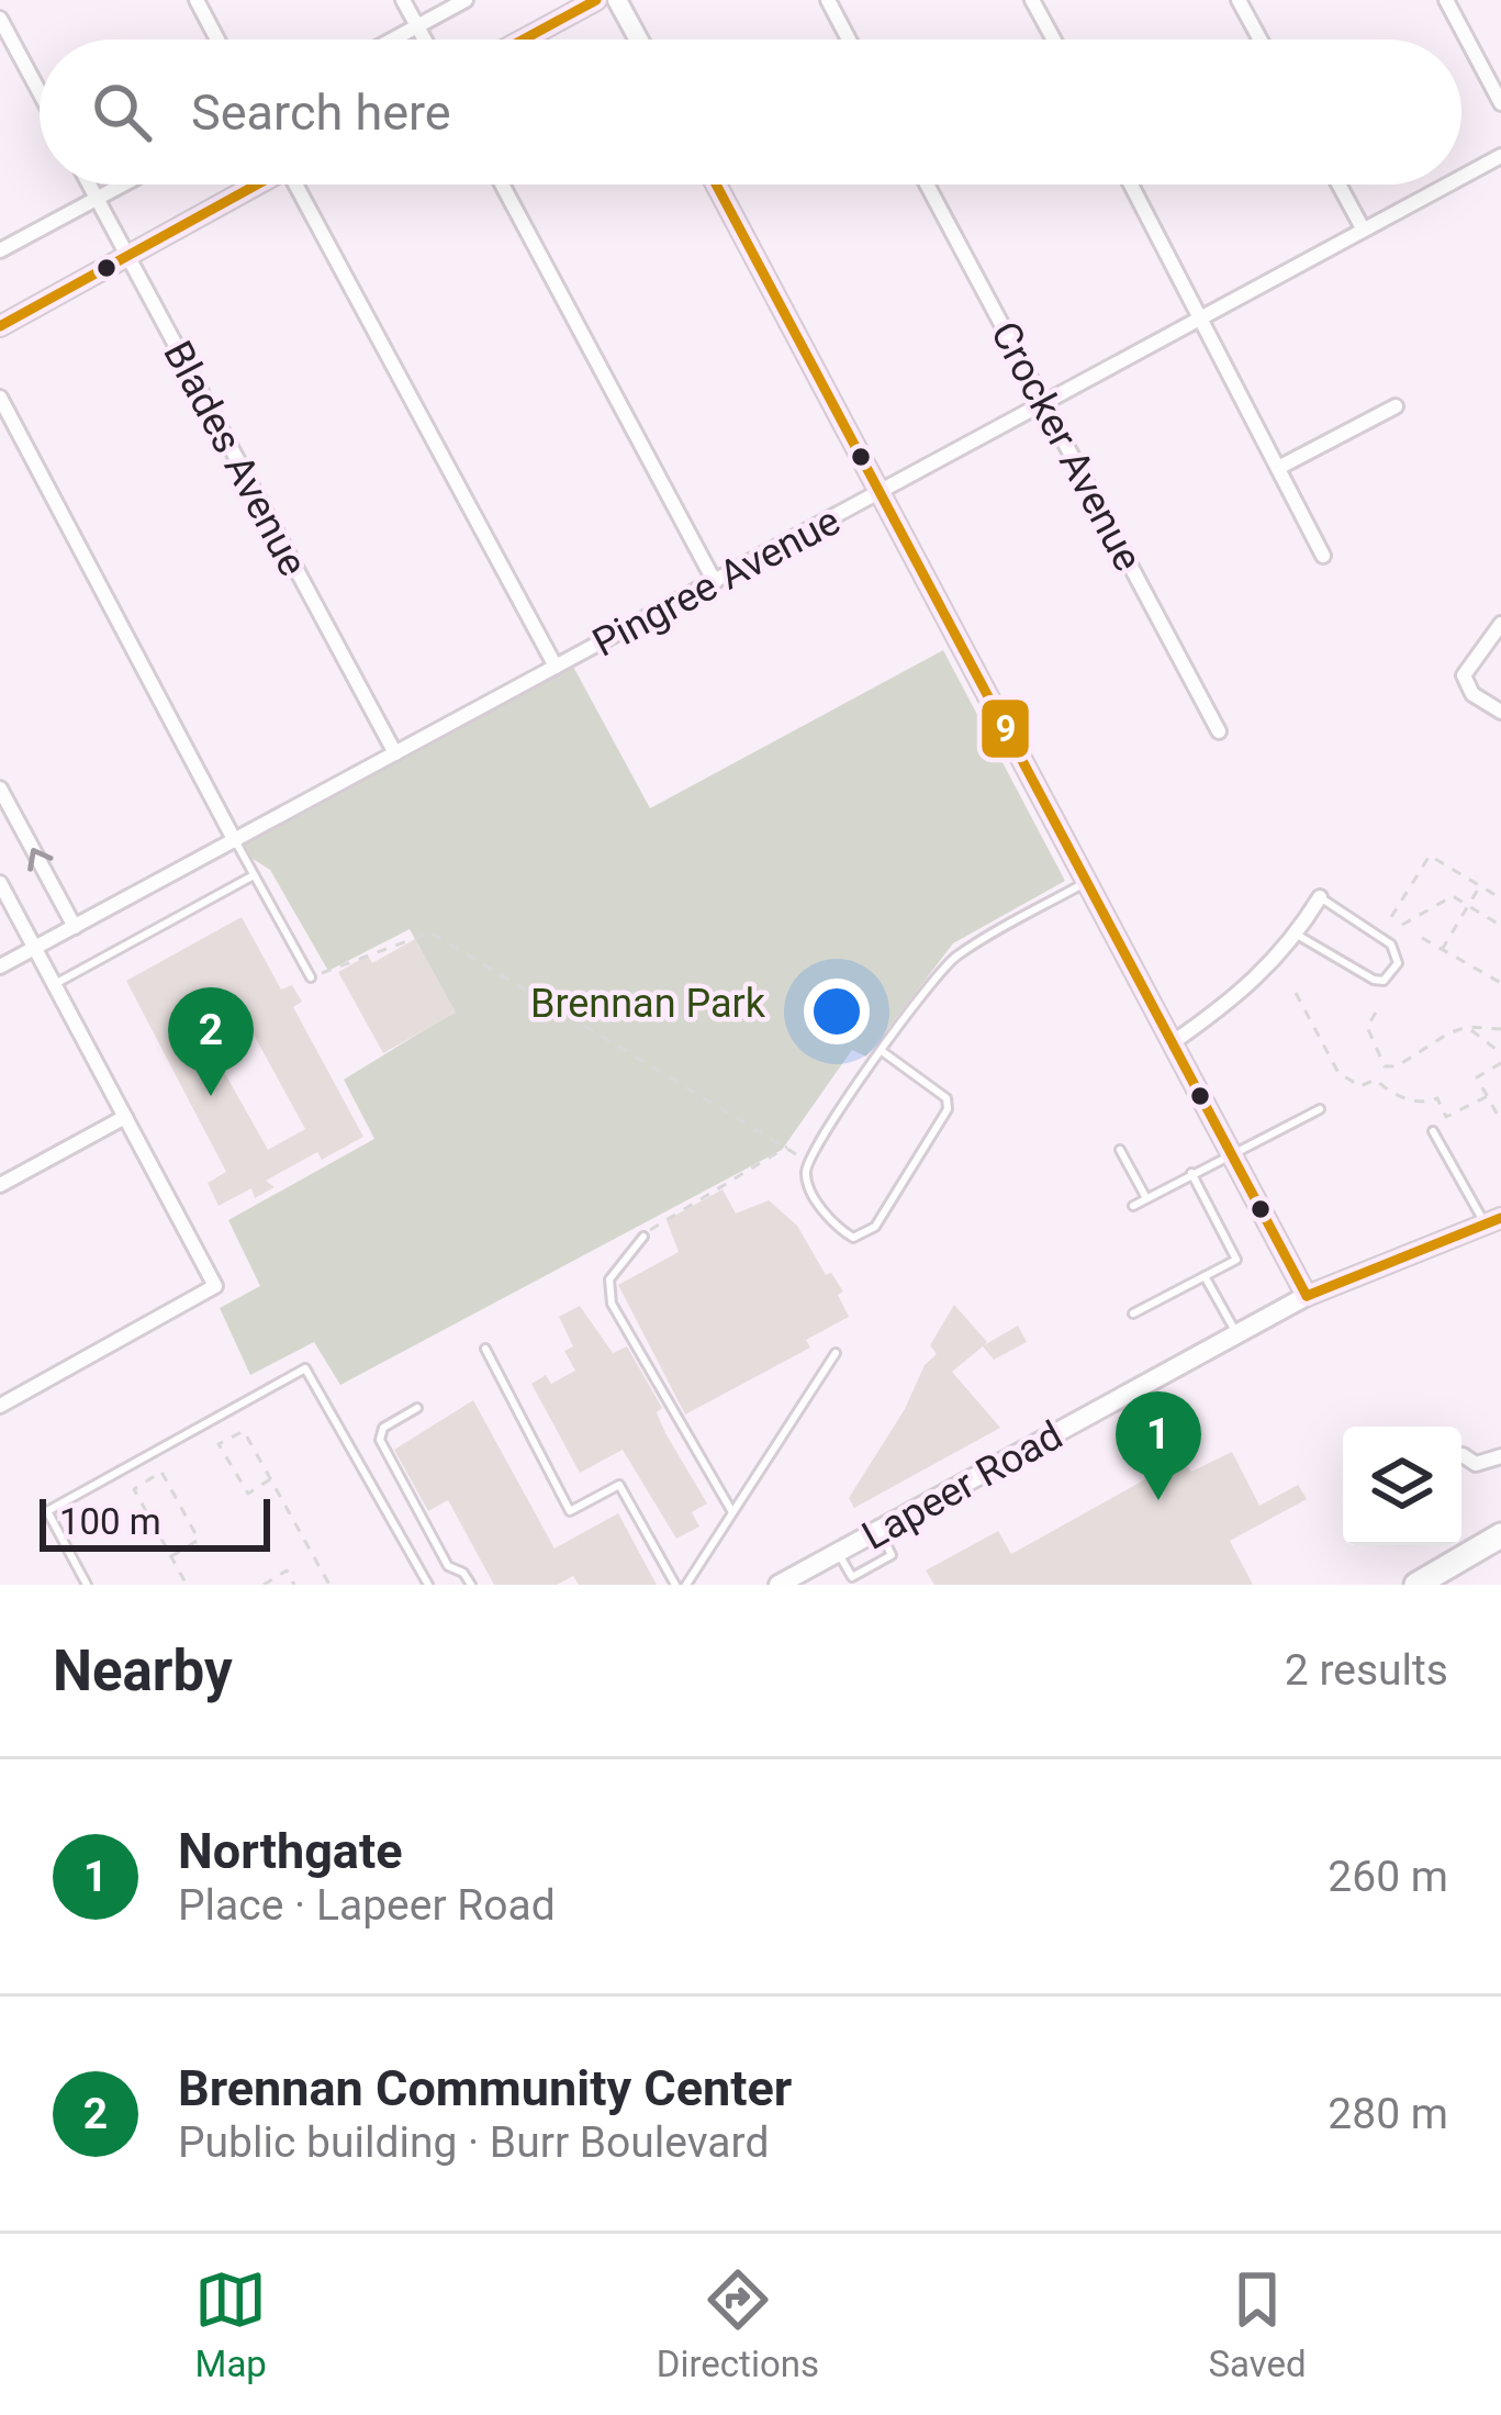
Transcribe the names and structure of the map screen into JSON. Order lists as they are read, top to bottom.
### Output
{
  "streets": {
    "street": [
      "Crocker Avenue",
      "Blades Avenue",
      "Pingree Avenue",
      "Lapeer Road"
    ]
  },
  "crossings": [
    ["Crocker Avenue", "Pingree Avenue"],
    ["Blades Avenue", "Pingree Avenue"]
  ],
  "parks": ["Brennan Park"],
  "lines": ["transit line 9"],
  "scale_bar": "100 m",
  "page": {
    "search": "Search here",
    "pins": ["2", "1"],
    "scale": "100 m",
    "heading": ["Nearby", "2 results"],
    "list": [
      {
        "mark": "1",
        "name": "Northgate",
        "note": "Place · Lapeer Road",
        "value": "260 m"
      },
      {
        "mark": "2",
        "name": "Brennan Community Center",
        "note": "Public building · Burr Boulevard",
        "value": "280 m"
      }
    ],
    "nav": ["Map", "Directions", "Saved"]
  }
}
